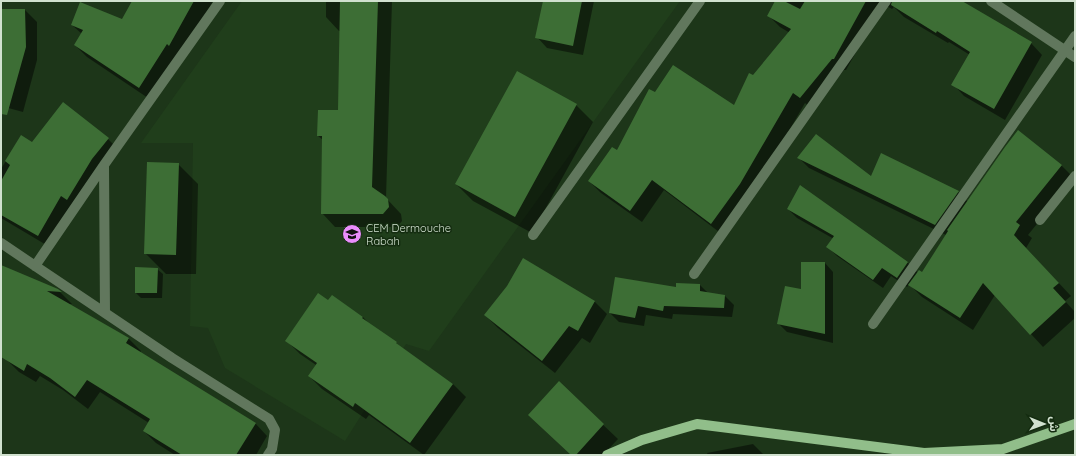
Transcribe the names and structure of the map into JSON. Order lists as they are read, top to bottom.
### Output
{
  "places": {
    "school or university": ["CEM Dermouche Rabah"]
  },
  "north": "right"
}
